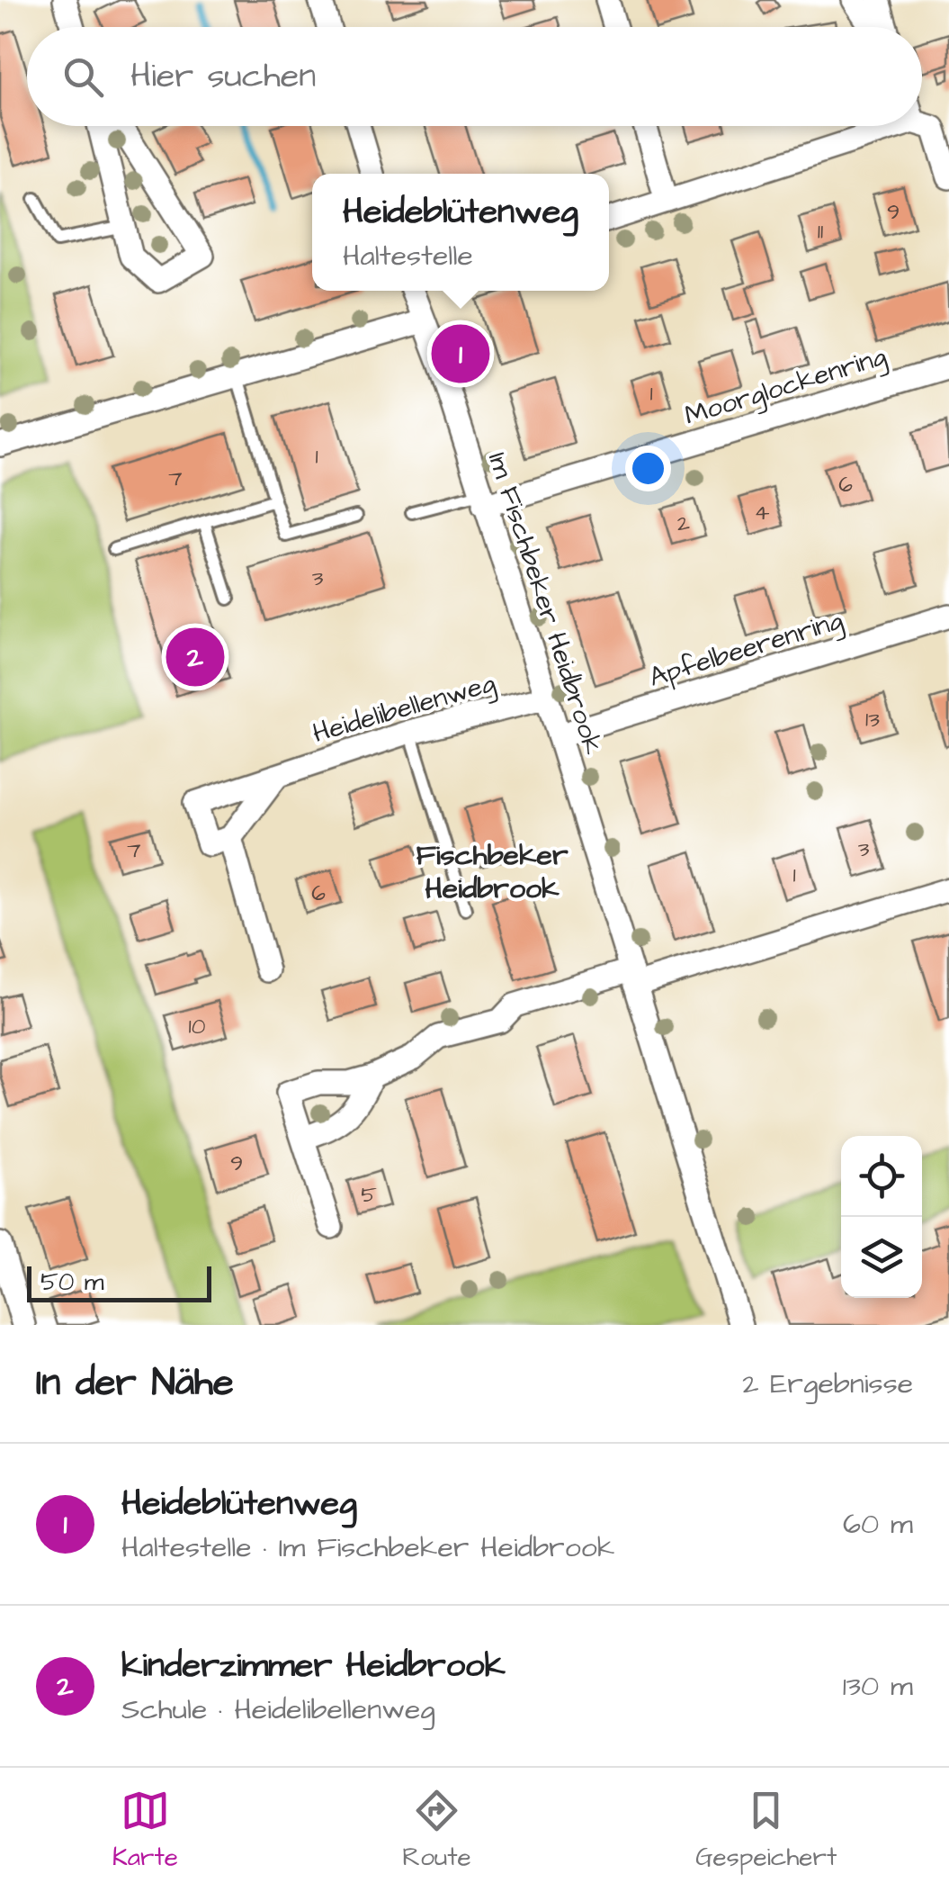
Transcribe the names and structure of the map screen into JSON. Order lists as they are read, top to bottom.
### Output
{
  "streets": {
    "street": [
      "Moorglockenring",
      "Im Fischbeker Heidbrook",
      "Apfelbeerenring",
      "Heidelibellenweg"
    ]
  },
  "crossings": [
    ["Moorglockenring", "Im Fischbeker Heidbrook"],
    ["Im Fischbeker Heidbrook", "Apfelbeerenring"],
    ["Im Fischbeker Heidbrook", "Heidelibellenweg"]
  ],
  "districts": ["Fischbeker Heidbrook"],
  "house_numbers": [
    "9",
    "11",
    "1",
    "1",
    "7",
    "6",
    "4",
    "2",
    "3",
    "13",
    "3",
    "7",
    "1",
    "6",
    "10",
    "9",
    "5"
  ],
  "scale_bar": "50 m",
  "page": {
    "search": "Hier suchen",
    "popup": ["Heideblütenweg", "Haltestelle"],
    "pins": ["1", "2"],
    "scale": "50 m",
    "heading": ["In der Nähe", "2 Ergebnisse"],
    "list": [
      {
        "mark": "1",
        "name": "Heideblütenweg",
        "note": "Haltestelle · Im Fischbeker Heidbrook",
        "value": "60 m"
      },
      {
        "mark": "2",
        "name": "kinderzimmer Heidbrook",
        "note": "Schule · Heidelibellenweg",
        "value": "130 m"
      }
    ],
    "nav": ["Karte", "Route", "Gespeichert"]
  }
}
